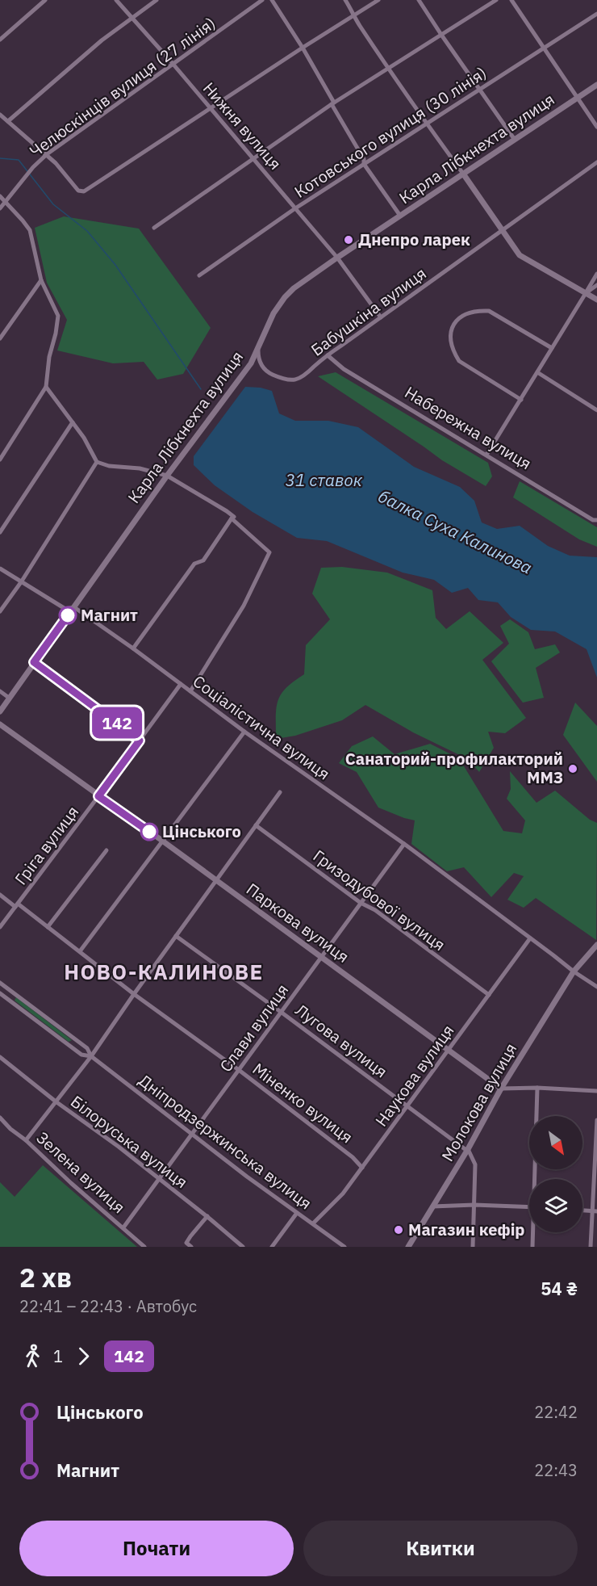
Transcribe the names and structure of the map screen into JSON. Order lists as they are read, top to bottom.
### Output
{
  "streets": {
    "street": [
      "Челюскінців вулиця (27 лiнiя)",
      "Нижня вулиця",
      "Котовського вулиця (30 лiнiя)",
      "Карла Лібкнехта вулиця",
      "Бабушкіна вулиця",
      "Набережна вулиця",
      "Соціалістична вулиця",
      "Гріга вулиця",
      "Гризодубової вулиця",
      "Паркова вулиця",
      "Слави вулиця",
      "Лугова вулиця",
      "Наукова вулиця",
      "Молокова вулиця",
      "Міненко вулиця",
      "Білоруська вулиця",
      "Дніпродзержинська вулиця",
      "Зелена вулиця"
    ]
  },
  "crossings": [
    ["Челюскінців вулиця (27 лiнiя)", "Нижня вулиця"],
    ["Нижня вулиця", "Котовського вулиця (30 лiнiя)"],
    ["Нижня вулиця", "Карла Лібкнехта вулиця"],
    ["Нижня вулиця", "Бабушкіна вулиця"],
    ["Карла Лібкнехта вулиця", "Бабушкіна вулиця"],
    ["Карла Лібкнехта вулиця", "Соціалістична вулиця"],
    ["Бабушкіна вулиця", "Набережна вулиця"],
    ["Соціалістична вулиця", "Гріга вулиця"],
    ["Соціалістична вулиця", "Слави вулиця"],
    ["Соціалістична вулиця", "Наукова вулиця"],
    ["Соціалістична вулиця", "Молокова вулиця"],
    ["Гріга вулиця", "Паркова вулиця"],
    ["Гріга вулиця", "Міненко вулиця"],
    ["Гризодубової вулиця", "Слави вулиця"],
    ["Гризодубової вулиця", "Наукова вулиця"],
    ["Паркова вулиця", "Слави вулиця"],
    ["Паркова вулиця", "Наукова вулиця"],
    ["Паркова вулиця", "Молокова вулиця"],
    ["Слави вулиця", "Лугова вулиця"],
    ["Слави вулиця", "Міненко вулиця"],
    ["Слави вулиця", "Білоруська вулиця"],
    ["Слави вулиця", "Дніпродзержинська вулиця"],
    ["Слави вулиця", "Зелена вулиця"],
    ["Лугова вулиця", "Наукова вулиця"],
    ["Лугова вулиця", "Молокова вулиця"],
    ["Наукова вулиця", "Міненко вулиця"],
    ["Наукова вулиця", "Дніпродзержинська вулиця"]
  ],
  "districts": ["НОВО-КАЛИНОВЕ"],
  "water": ["31 ставок", "балка Суха Калинова"],
  "places": [
    "Днепро ларек",
    "Магнит",
    "Санаторий-профилакторий ММЗ",
    "Цінського",
    "Магазин кефір"
  ],
  "lines": ["bus line 142"],
  "north": "bottom right",
  "page": {
    "on_map": "142",
    "heading": ["2 хв", "22:41 – 22:43 · Автобус", "54 ₴"],
    "legs": ["1", "142"],
    "list": [
      {
        "name": "Цінського",
        "value": "22:42"
      },
      {
        "name": "Магнит",
        "value": "22:43"
      }
    ],
    "buttons": ["Почати", "Квитки"]
  }
}
